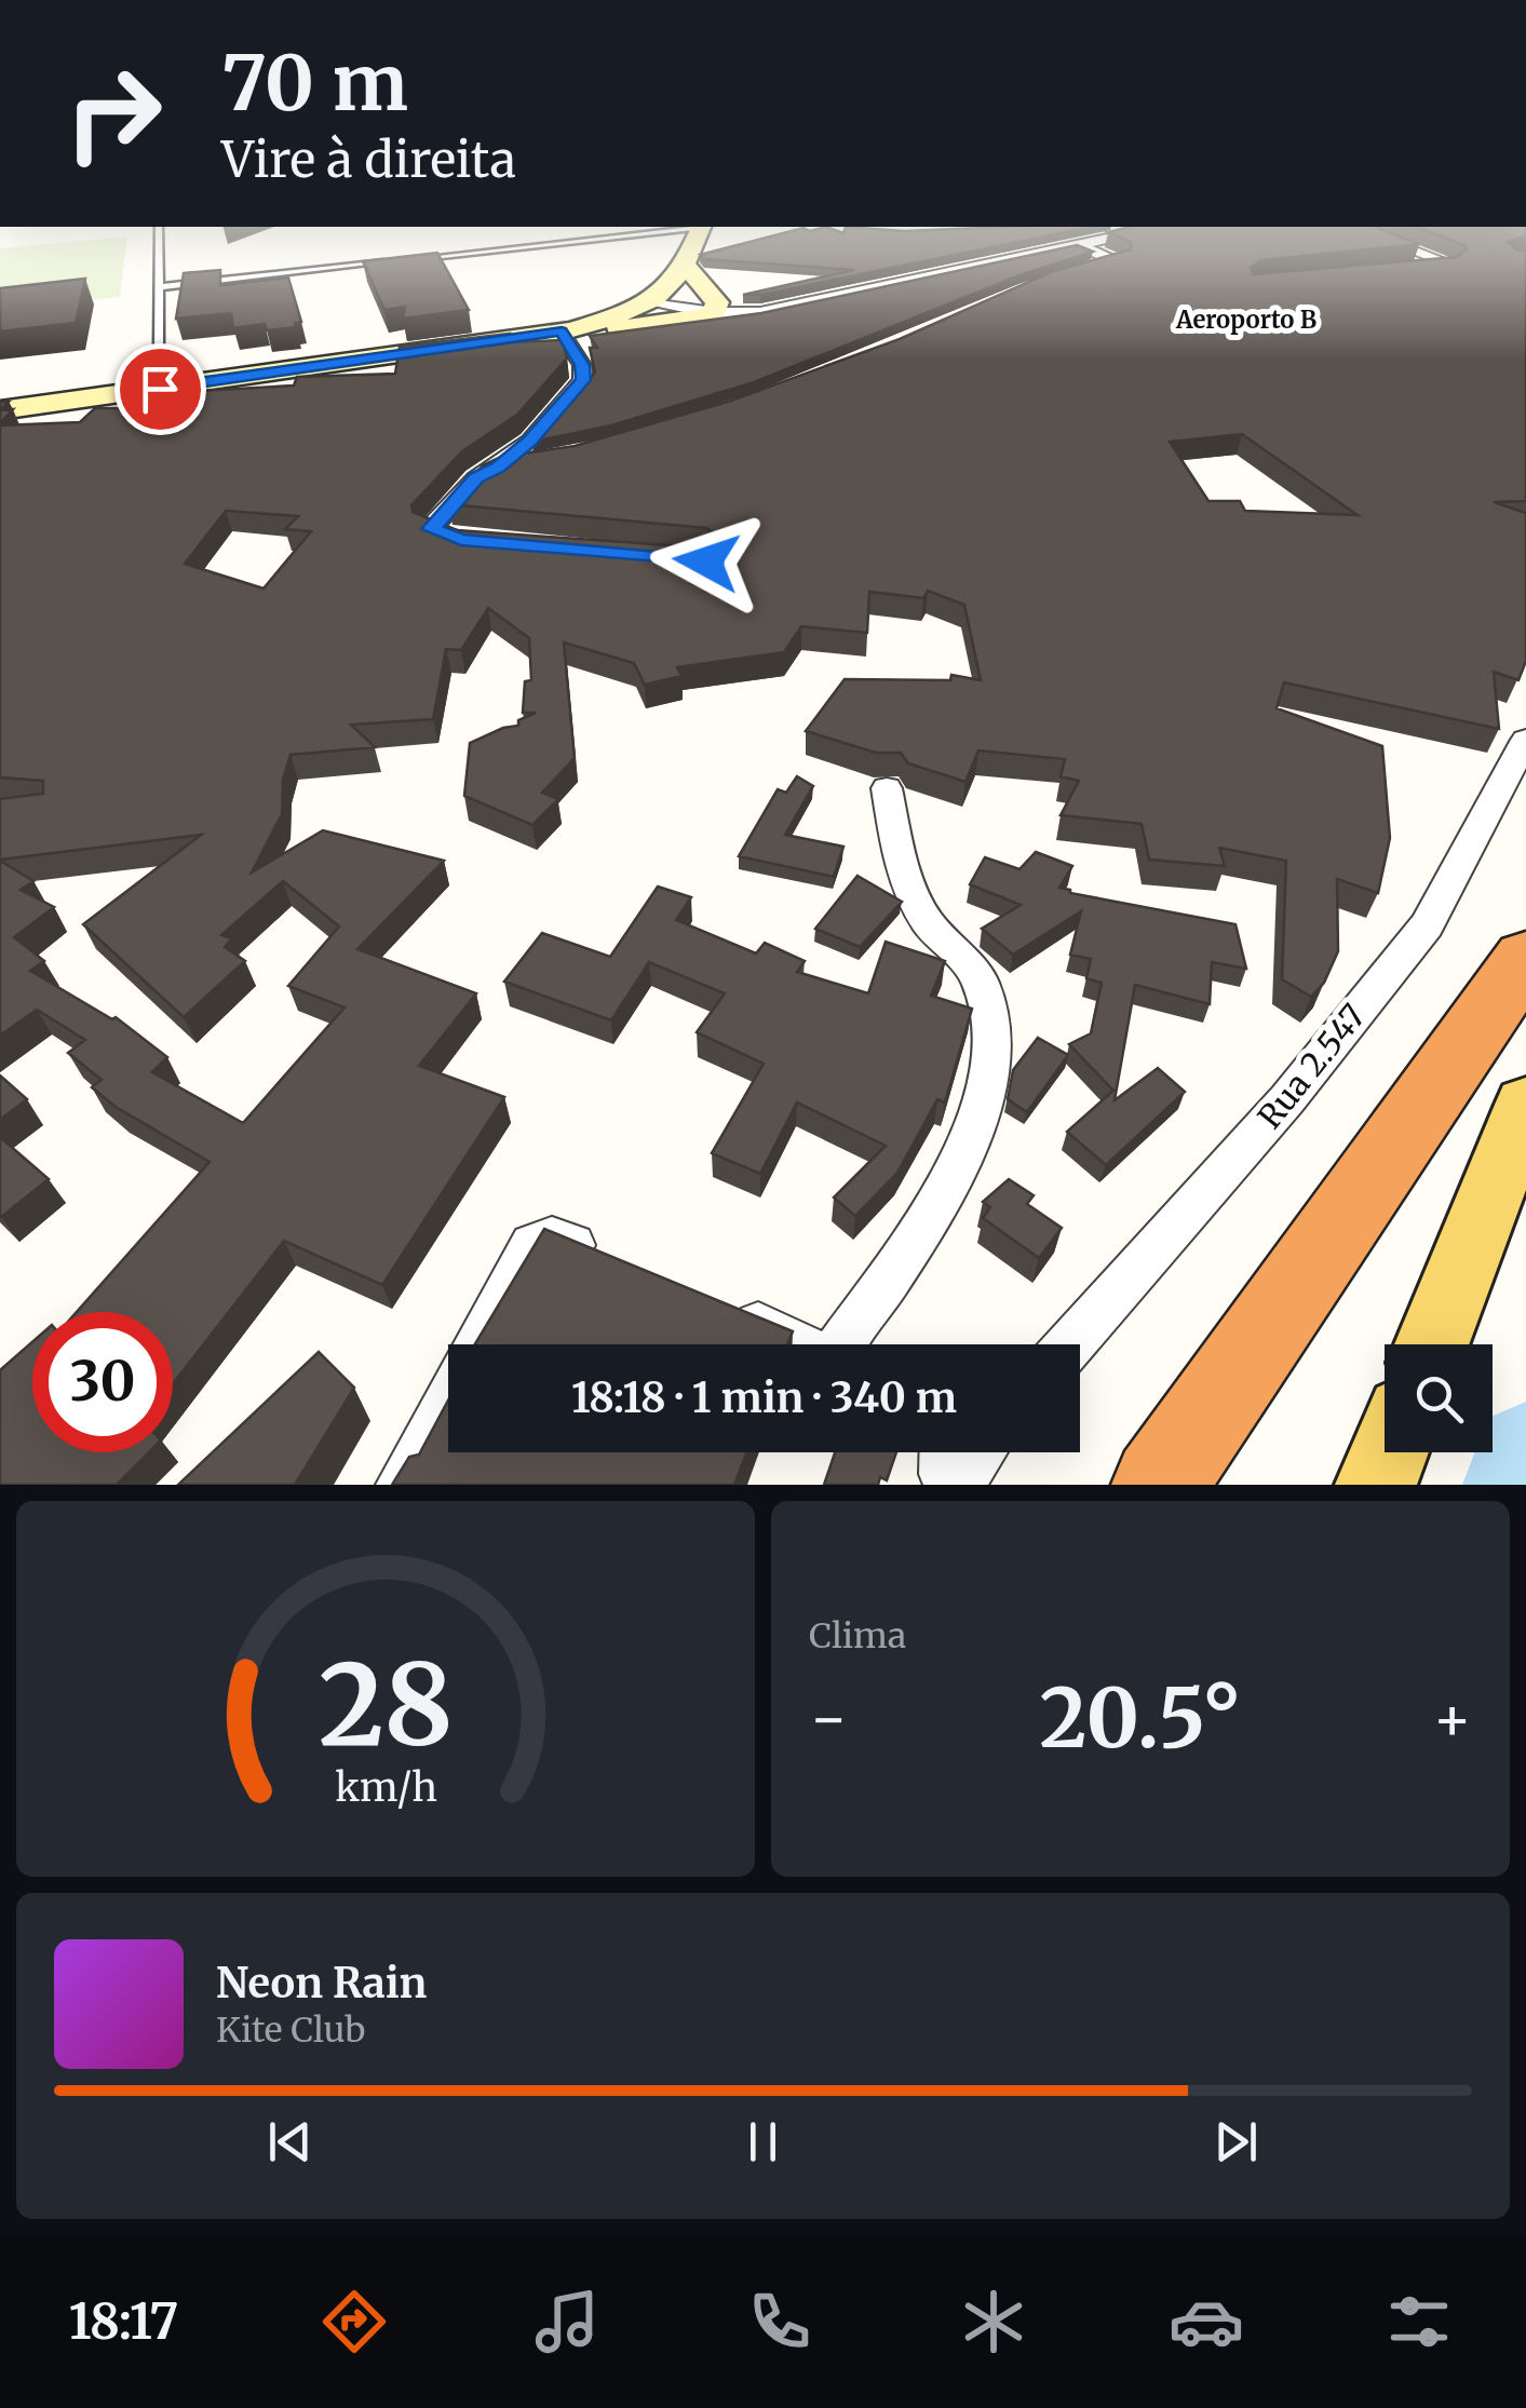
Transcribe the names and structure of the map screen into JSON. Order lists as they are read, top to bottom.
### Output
{
  "streets": {
    "street": ["Rua 2.547"]
  },
  "districts": ["Aeroporto B"],
  "page": {
    "turn": ["70 m", "Vire à direita"],
    "limit": "30",
    "trip": "18:18 · 1 min · 340 m",
    "tile": "Clima",
    "heat": ["−", "20.5°", "+"],
    "song": ["Neon Rain", "Kite Club"],
    "tabs": "18:17",
    "gauge": ["28", "km/h"]
  }
}
